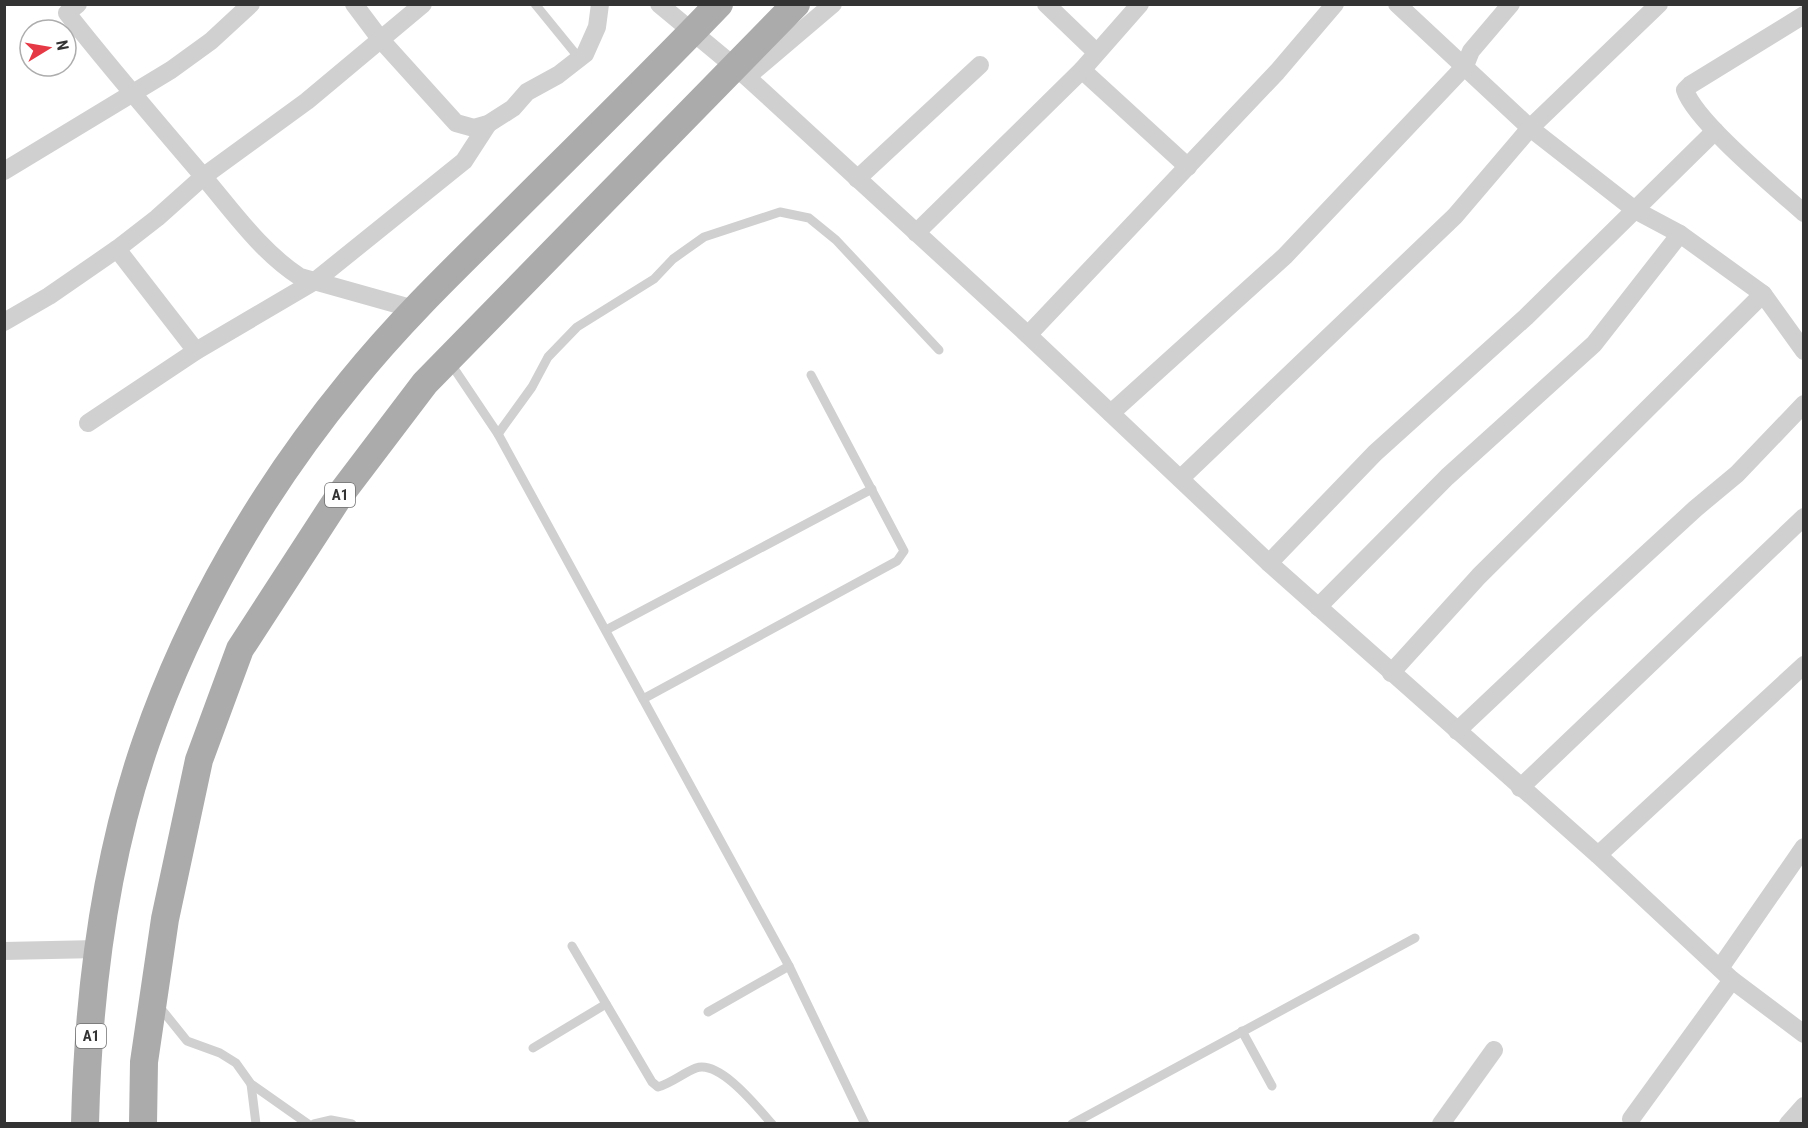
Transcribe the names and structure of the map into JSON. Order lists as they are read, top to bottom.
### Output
{
  "streets": {
    "main road": ["A1"]
  },
  "north": "right"
}
